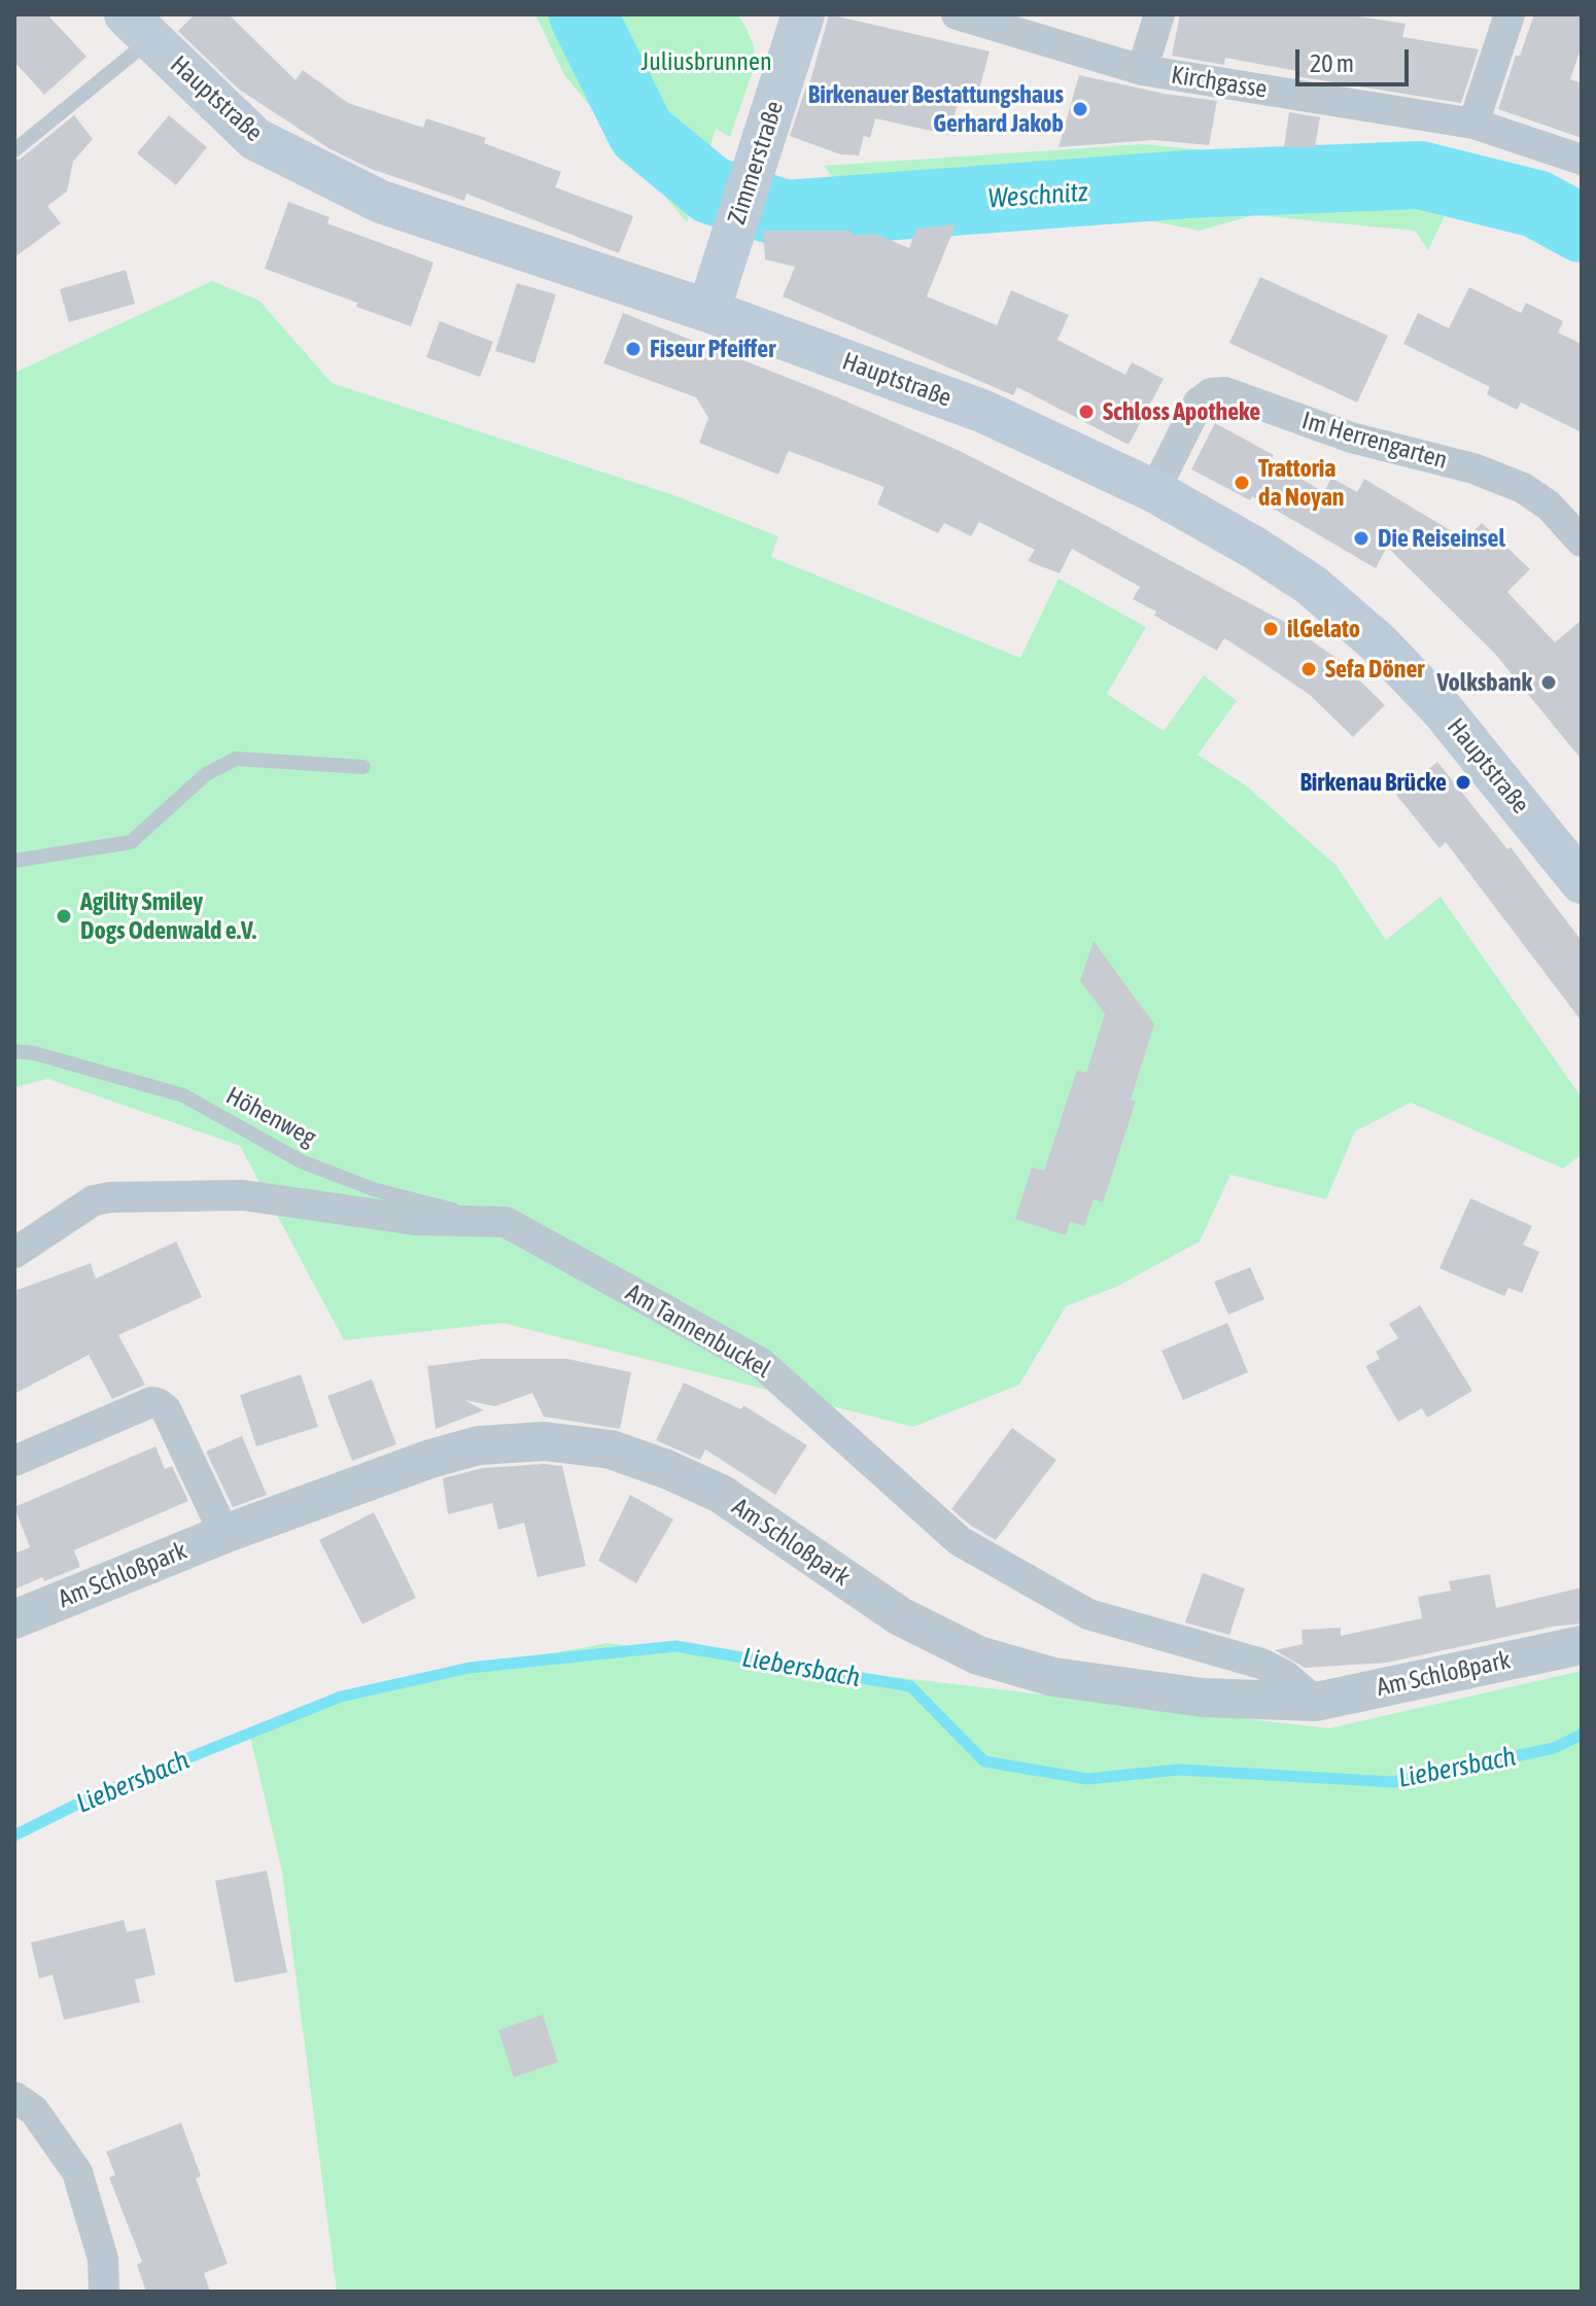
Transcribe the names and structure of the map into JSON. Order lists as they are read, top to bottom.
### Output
{
  "streets": {
    "main road": ["Hauptstraße", "Zimmerstraße"],
    "street": [
      "Kirchgasse",
      "Im Herrengarten",
      "Am Tannenbuckel",
      "Am Schloßpark"
    ],
    "lane": ["Höhenweg"]
  },
  "crossings": [
    ["Hauptstraße", "Zimmerstraße"],
    ["Hauptstraße", "Im Herrengarten"],
    ["Höhenweg", "Am Tannenbuckel"],
    ["Am Tannenbuckel", "Am Schloßpark"]
  ],
  "water": ["Weschnitz", "Liebersbach"],
  "parks": ["Juliusbrunnen"],
  "places": [
    "Birkenauer Bestattungshaus Gerhard Jakob",
    "Fiseur Pfeiffer",
    "Schloss Apotheke",
    "Trattoria da Noyan",
    "Die Reiseinsel",
    "ilGelato",
    "Sefa Döner",
    "Volksbank",
    "Birkenau Brücke",
    "Agility Smiley Dogs Odenwald e.V."
  ],
  "scale_bar": "20 m"
}
